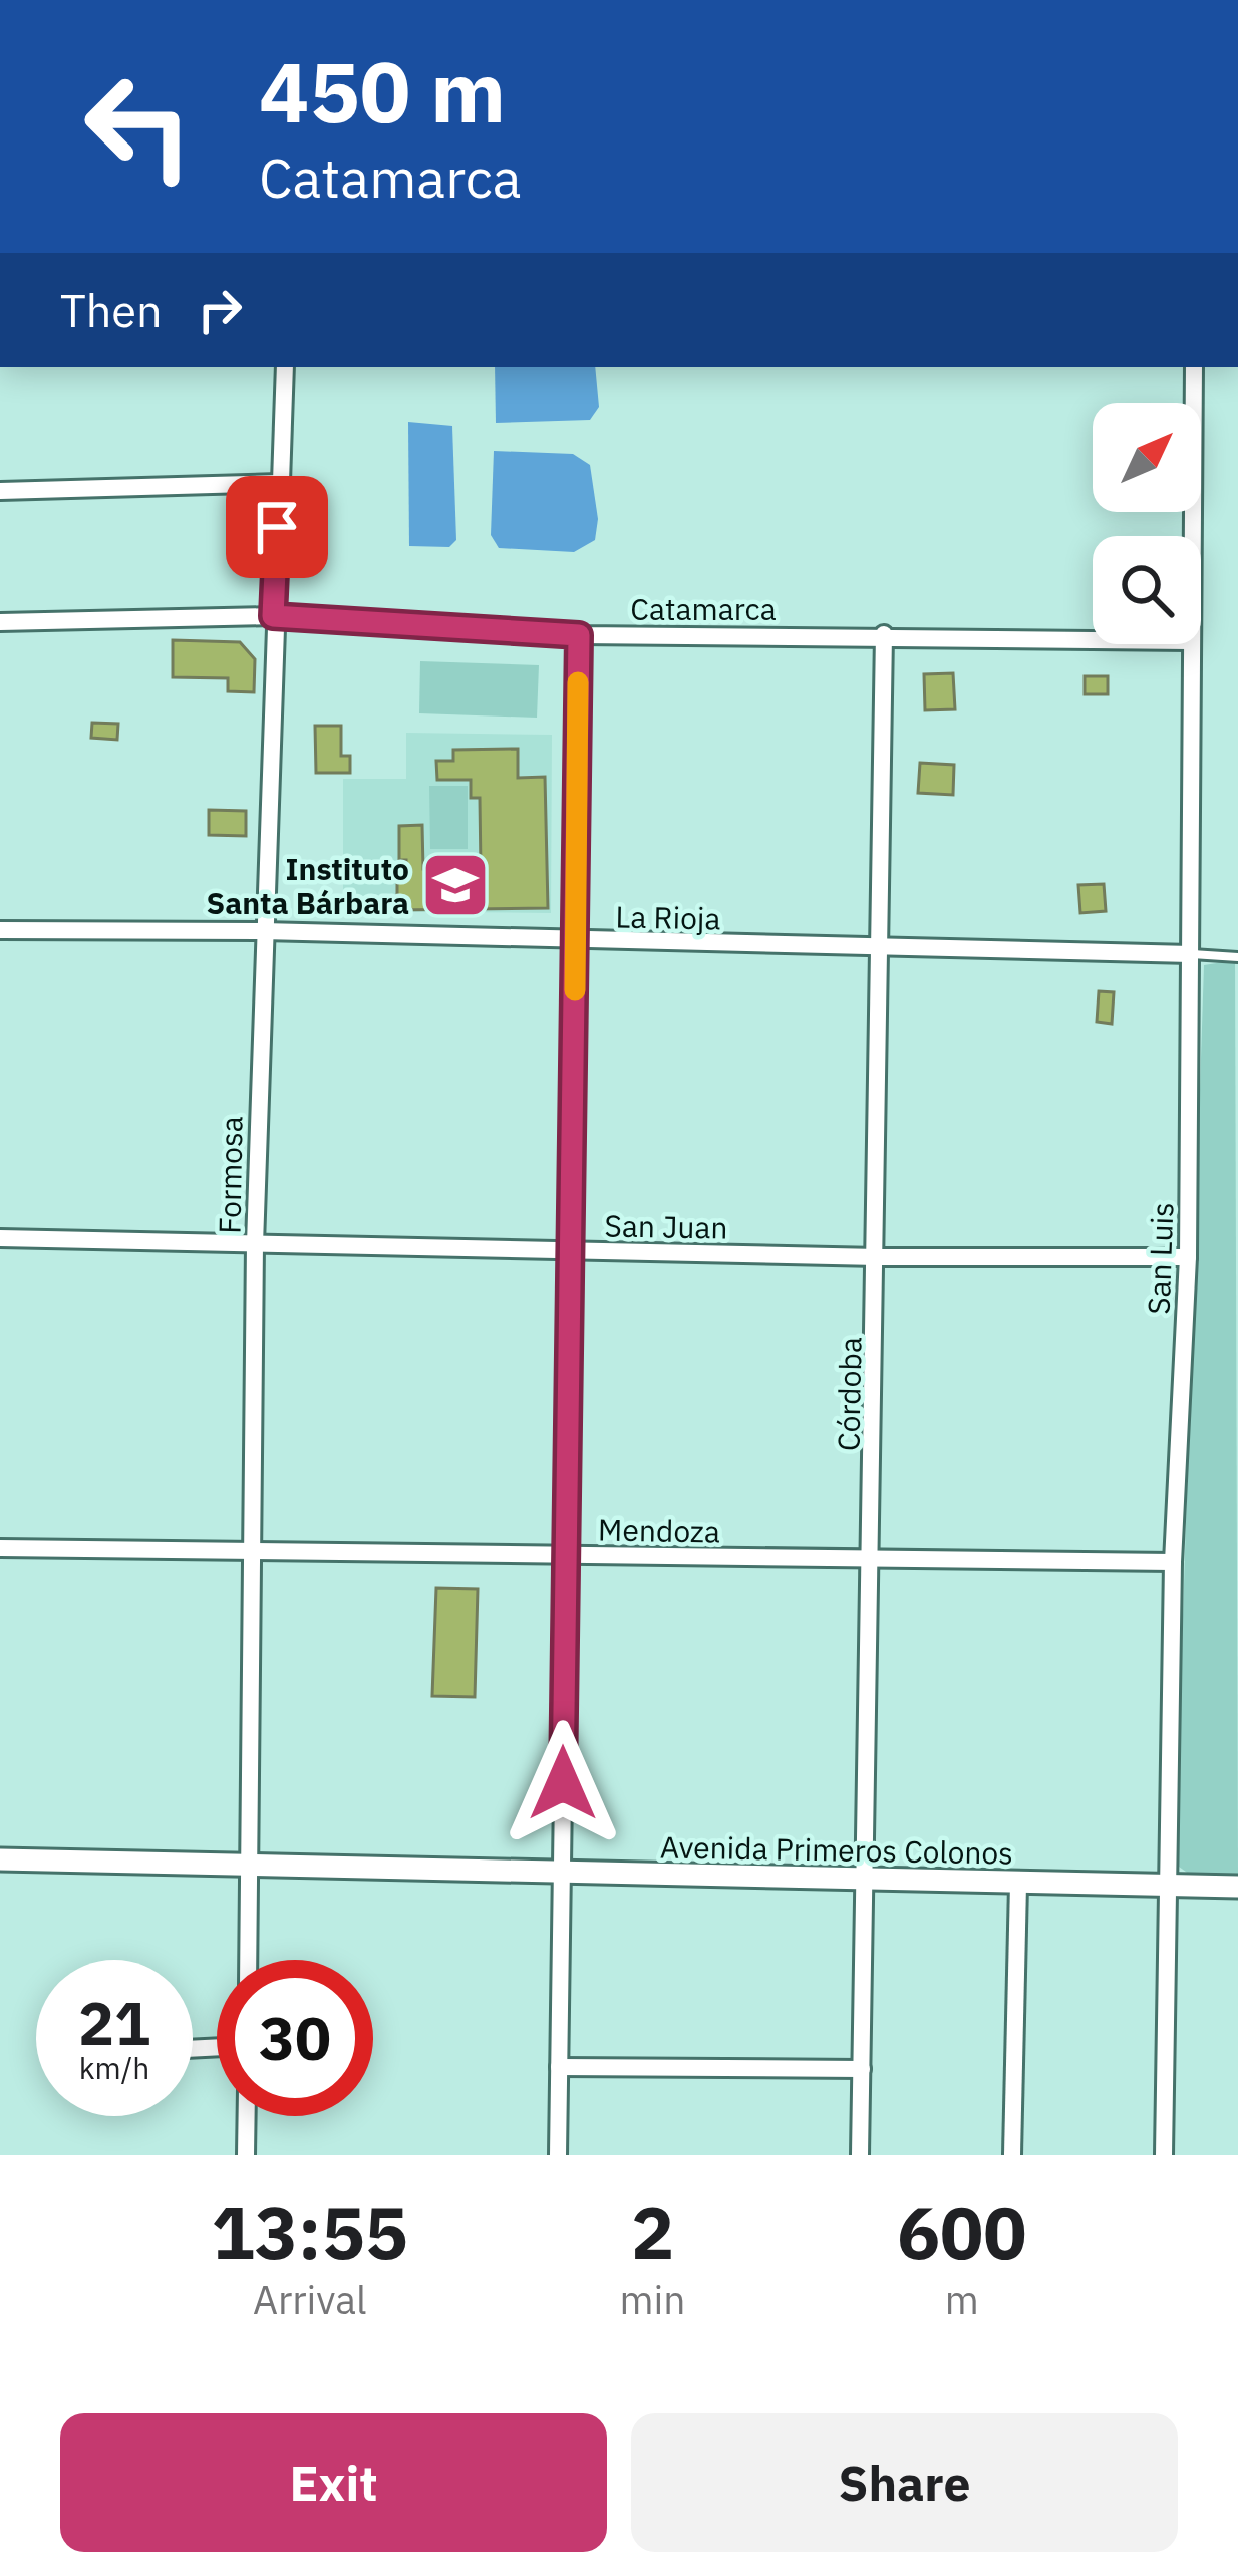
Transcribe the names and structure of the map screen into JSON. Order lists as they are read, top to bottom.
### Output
{
  "streets": {
    "street": [
      "Catamarca",
      "La Rioja",
      "Formosa",
      "San Juan",
      "San Luis",
      "Córdoba",
      "Mendoza",
      "Avenida Primeros Colonos"
    ]
  },
  "crossings": [
    ["Catamarca", "Formosa"],
    ["Catamarca", "Córdoba"],
    ["La Rioja", "Formosa"],
    ["La Rioja", "San Luis"],
    ["La Rioja", "Córdoba"],
    ["Formosa", "San Juan"],
    ["Formosa", "Mendoza"],
    ["Formosa", "Avenida Primeros Colonos"],
    ["San Juan", "San Luis"],
    ["San Juan", "Córdoba"],
    ["San Luis", "Mendoza"],
    ["San Luis", "Avenida Primeros Colonos"],
    ["Córdoba", "Mendoza"],
    ["Córdoba", "Avenida Primeros Colonos"]
  ],
  "places": {
    "school or university": ["Instituto Santa Bárbara"]
  },
  "north": "top right",
  "page": {
    "turn": ["450 m", "Catamarca"],
    "then": "Then",
    "speed": "21 km/h",
    "limit": "30",
    "eta": [
      "13:55",
      "Arrival",
      "2",
      "min",
      "600",
      "m"
    ],
    "buttons": ["Exit", "Share"]
  }
}
